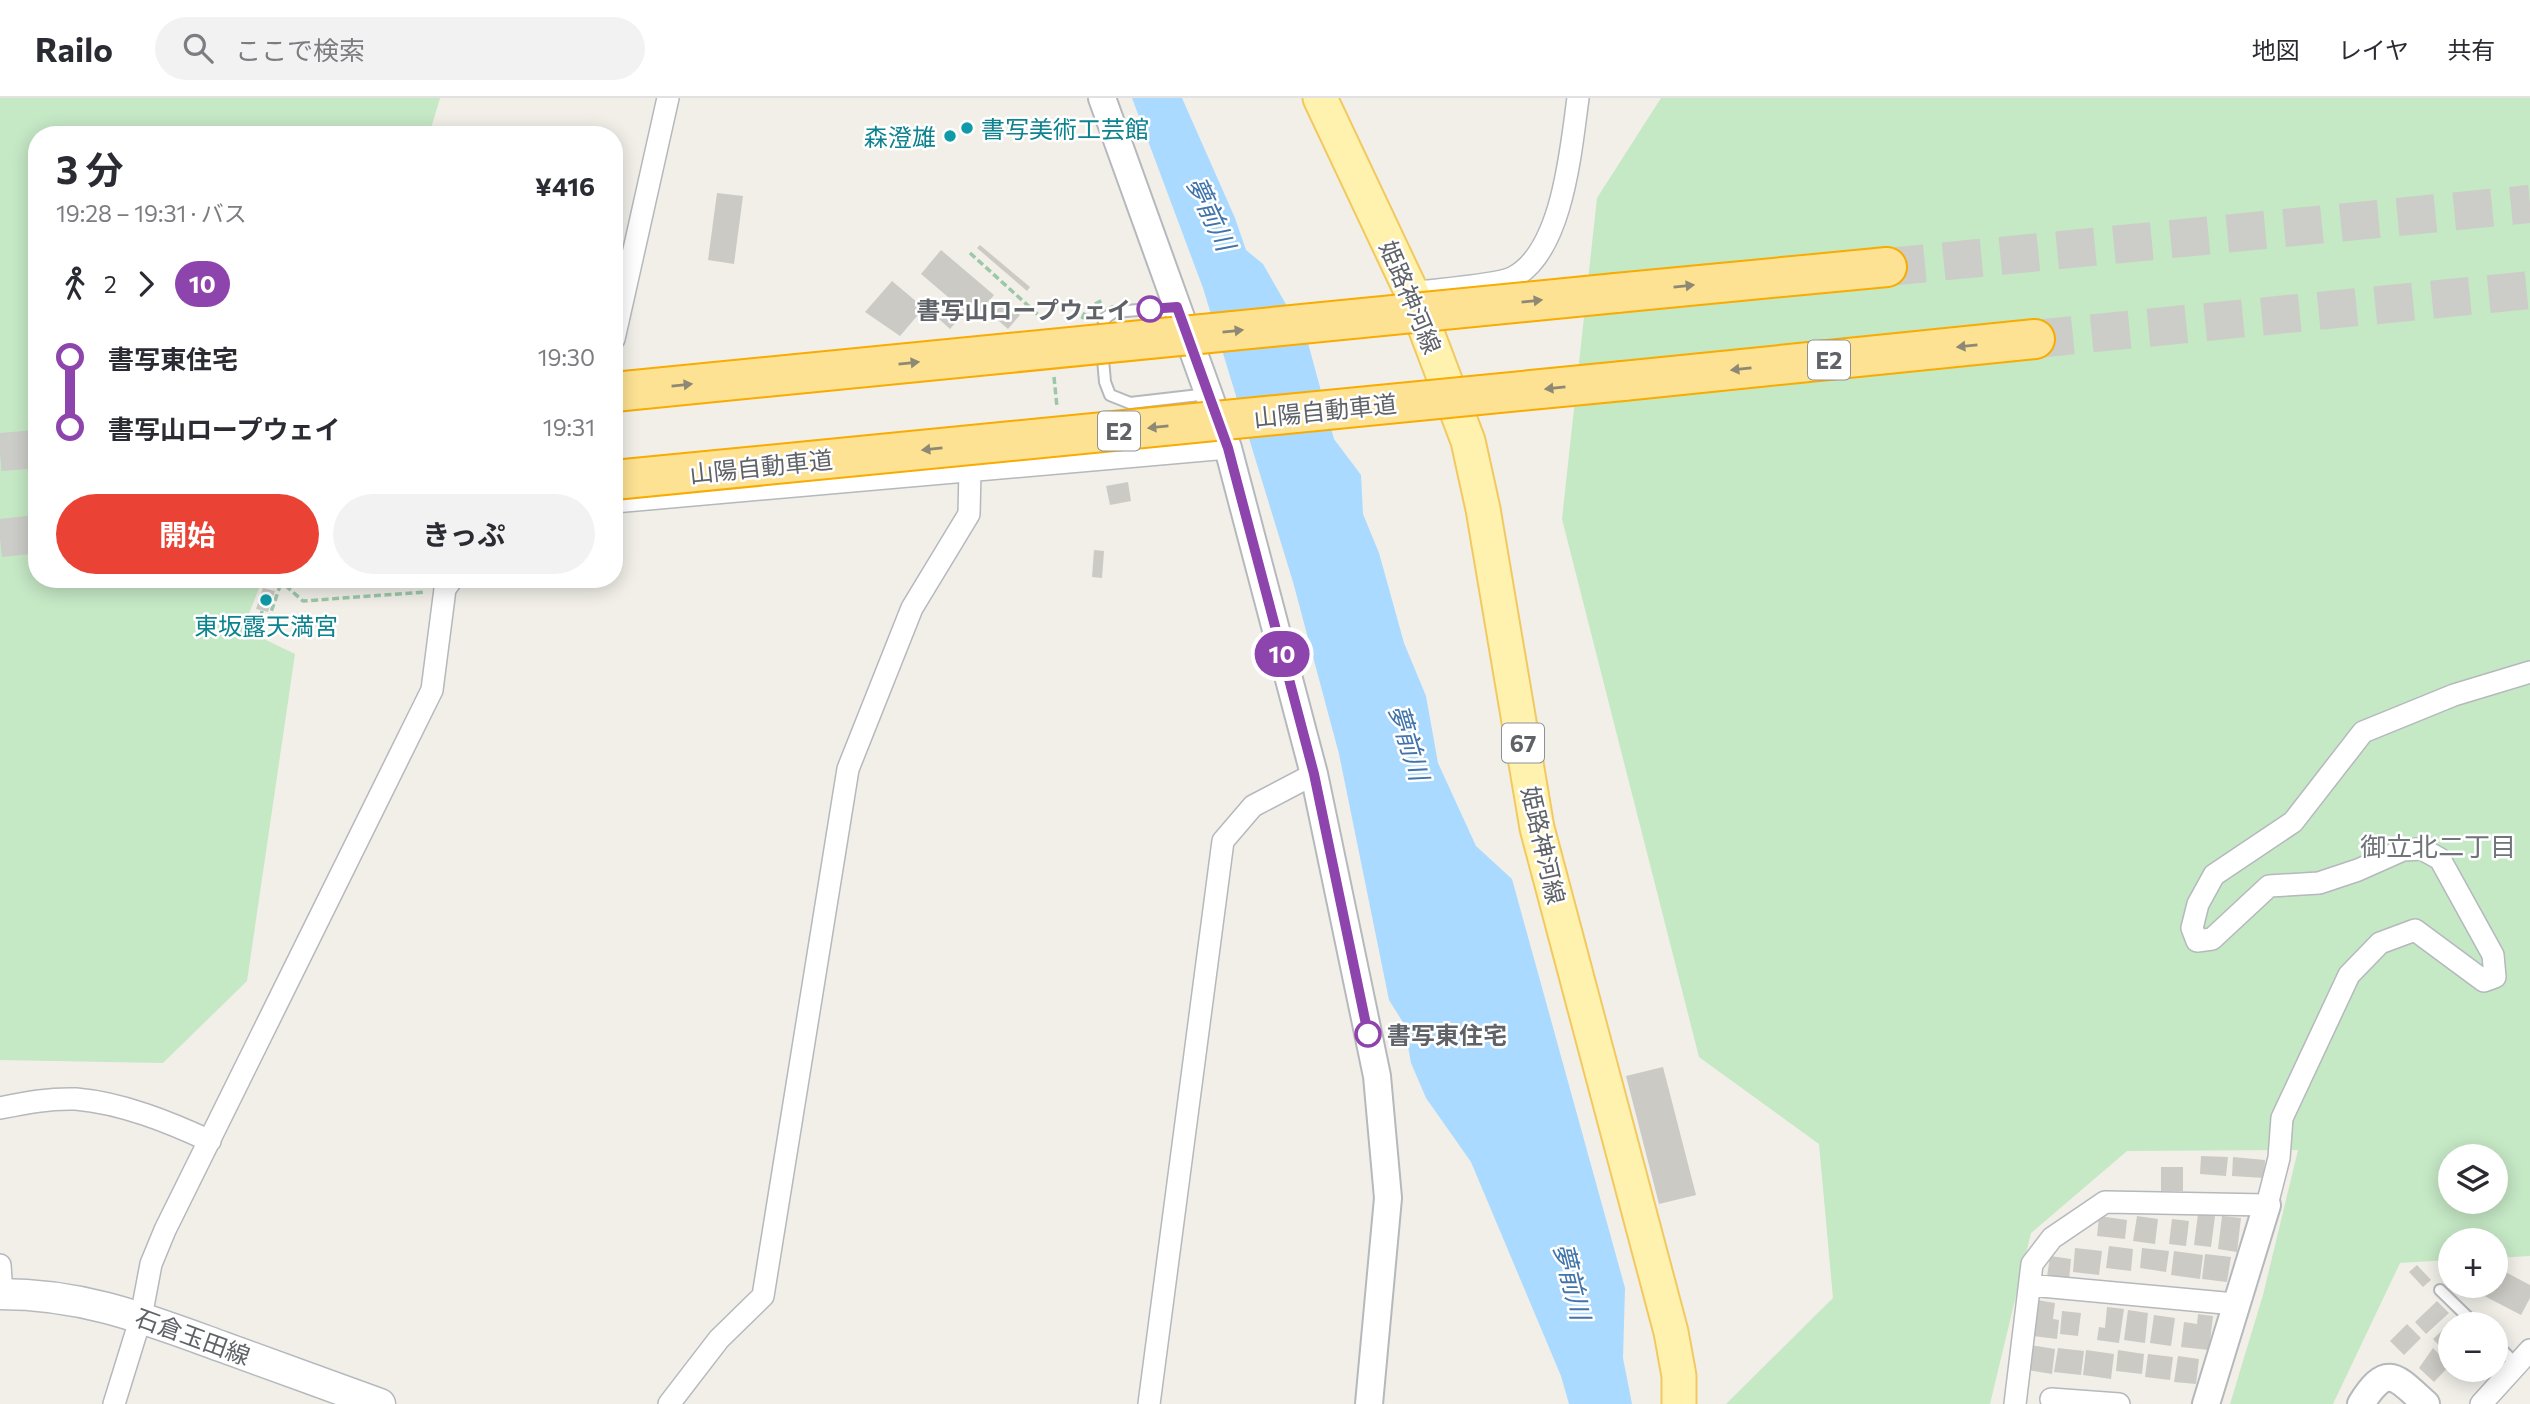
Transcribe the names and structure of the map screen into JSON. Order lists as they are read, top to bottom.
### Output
{
  "streets": {
    "highway": ["E2", "山陽自動車道"],
    "main road": ["姫路神河線", "67", "石倉玉田線"]
  },
  "districts": ["御立北二丁目"],
  "water": ["夢前川"],
  "places": [
    "書写美術工芸館",
    "森澄雄",
    "書写山ロープウェイ",
    "東坂露天満宮",
    "書写東住宅"
  ],
  "lines": ["bus line 10"],
  "page": {
    "header": "Railo",
    "search": "ここで検索",
    "nav": ["地図", "レイヤ", "共有"],
    "on_map": "10",
    "heading": ["3 分", "19:28 – 19:31 · バス", "¥416"],
    "legs": ["2", "10"],
    "list": [
      {
        "name": "書写東住宅",
        "value": "19:30"
      },
      {
        "name": "書写山ロープウェイ",
        "value": "19:31"
      }
    ],
    "buttons": ["開始", "きっぷ"],
    "map_buttons": ["+", "−"]
  }
}
